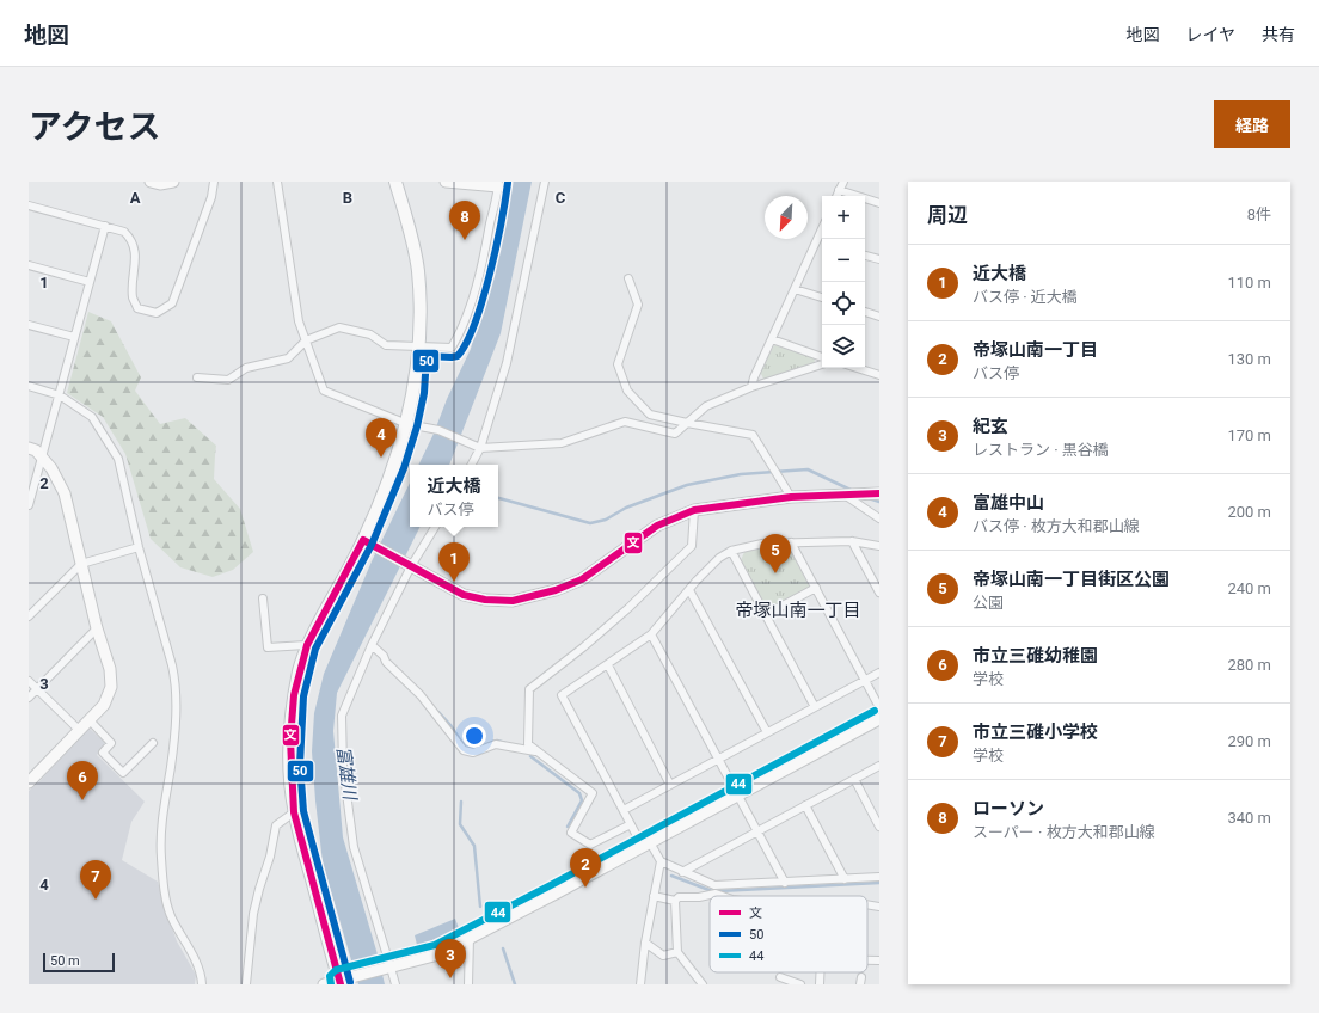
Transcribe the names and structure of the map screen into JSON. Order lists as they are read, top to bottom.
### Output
{
  "districts": ["帝塚山南一丁目"],
  "water": ["富雄川"],
  "lines": ["transit line 50", "transit line 文", "transit line 44"],
  "legend": ["文", "50", "44"],
  "scale_bar": "50 m",
  "north": "bottom left",
  "page": {
    "header": "地図",
    "nav": ["地図", "レイヤ", "共有"],
    "title": "アクセス",
    "buttons": "経路",
    "heading": ["周辺", "8件"],
    "map_buttons": ["+", "−"],
    "pins": [
      "8",
      "4",
      "5",
      "1",
      "6",
      "2",
      "7",
      "3"
    ],
    "list": [
      {
        "mark": "1",
        "name": "近大橋",
        "note": "バス停 · 近大橋",
        "value": "110 m"
      },
      {
        "mark": "2",
        "name": "帝塚山南一丁目",
        "note": "バス停",
        "value": "130 m"
      },
      {
        "mark": "3",
        "name": "紀玄",
        "note": "レストラン · 黒谷橋",
        "value": "170 m"
      },
      {
        "mark": "4",
        "name": "富雄中山",
        "note": "バス停 · 枚方大和郡山線",
        "value": "200 m"
      },
      {
        "mark": "5",
        "name": "帝塚山南一丁目街区公園",
        "note": "公園",
        "value": "240 m"
      },
      {
        "mark": "6",
        "name": "市立三碓幼稚園",
        "note": "学校",
        "value": "280 m"
      },
      {
        "mark": "7",
        "name": "市立三碓小学校",
        "note": "学校",
        "value": "290 m"
      },
      {
        "mark": "8",
        "name": "ローソン",
        "note": "スーパー · 枚方大和郡山線",
        "value": "340 m"
      }
    ],
    "popup": ["近大橋", "バス停"],
    "scale": "50 m"
  },
  "grid": {
    "columns": ["A", "B", "C"],
    "rows": [
      "1",
      "2",
      "3",
      "4"
    ]
  }
}
